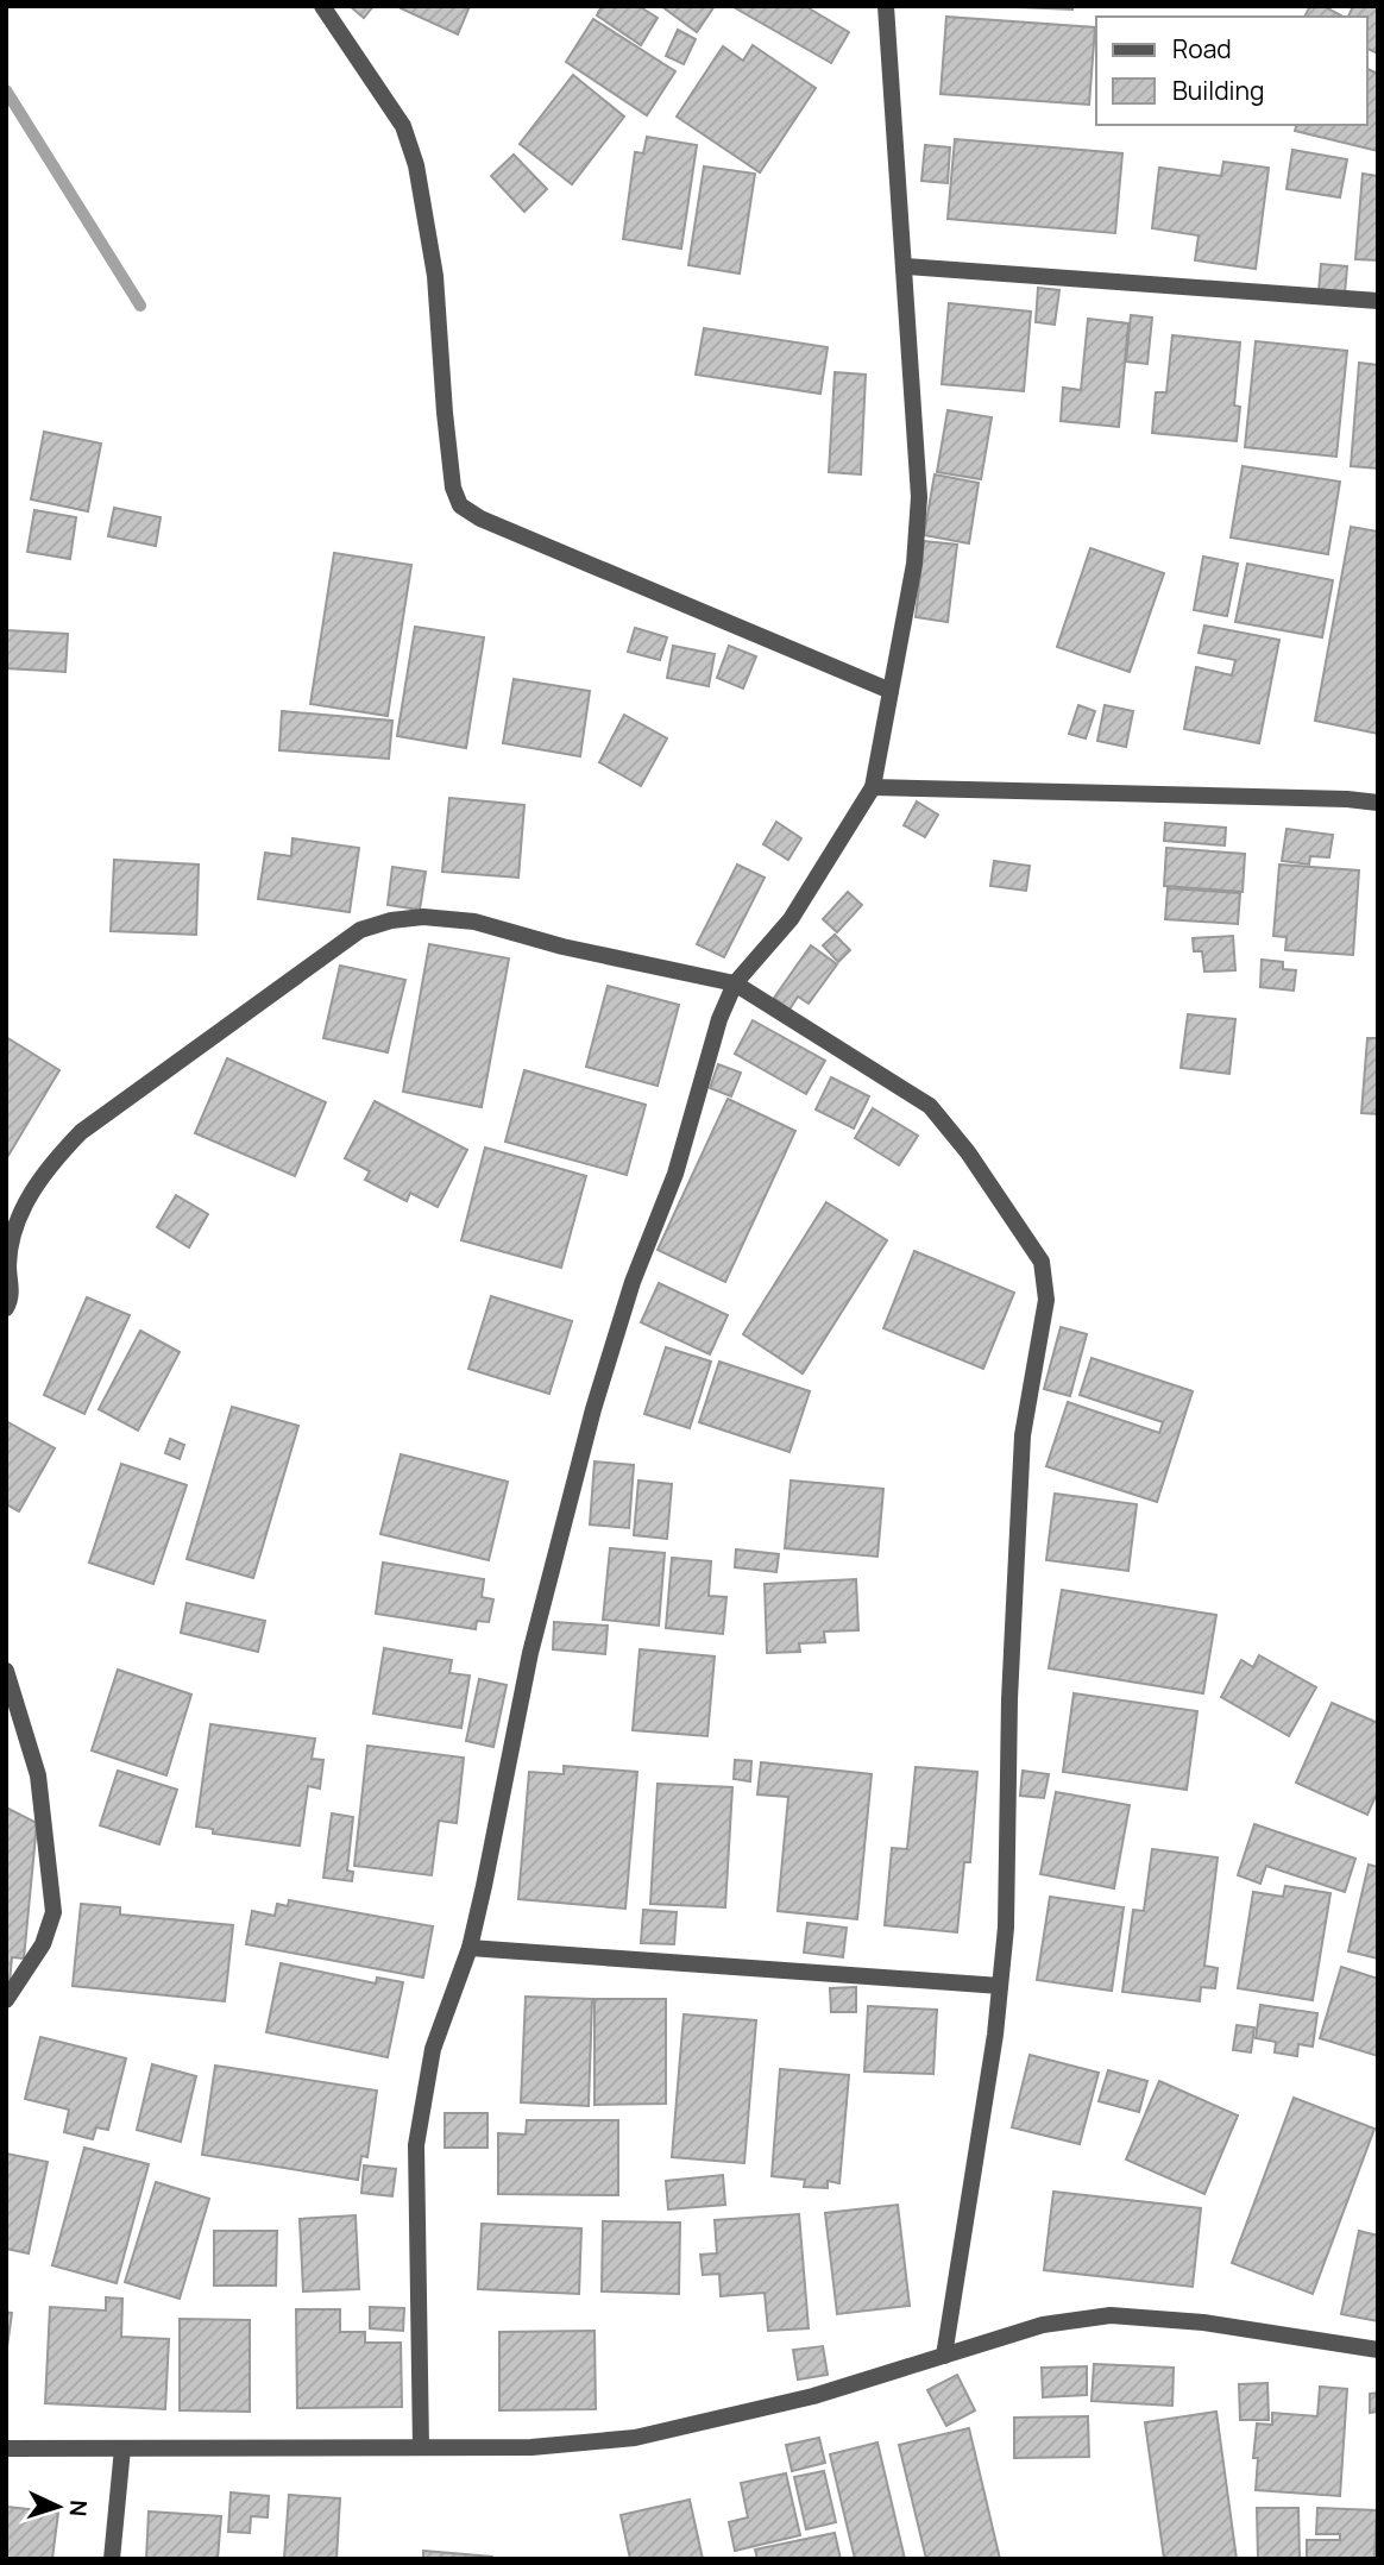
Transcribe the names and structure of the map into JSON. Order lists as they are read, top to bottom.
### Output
{
  "legend": ["Road", "Building"],
  "north": "right"
}
